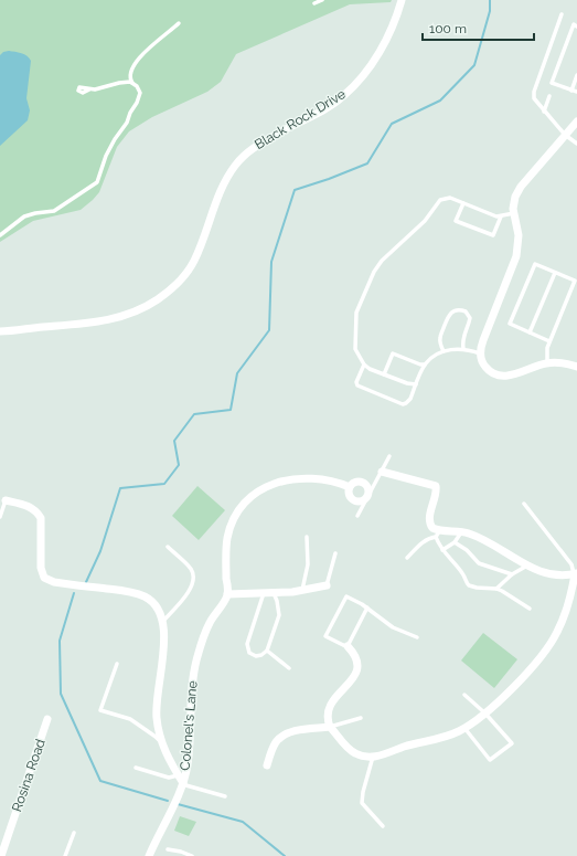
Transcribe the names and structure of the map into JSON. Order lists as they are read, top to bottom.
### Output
{
  "streets": {
    "street": ["Black Rock Drive", "Colonel's Lane", "Rosina Road"]
  },
  "scale_bar": "100 m"
}
